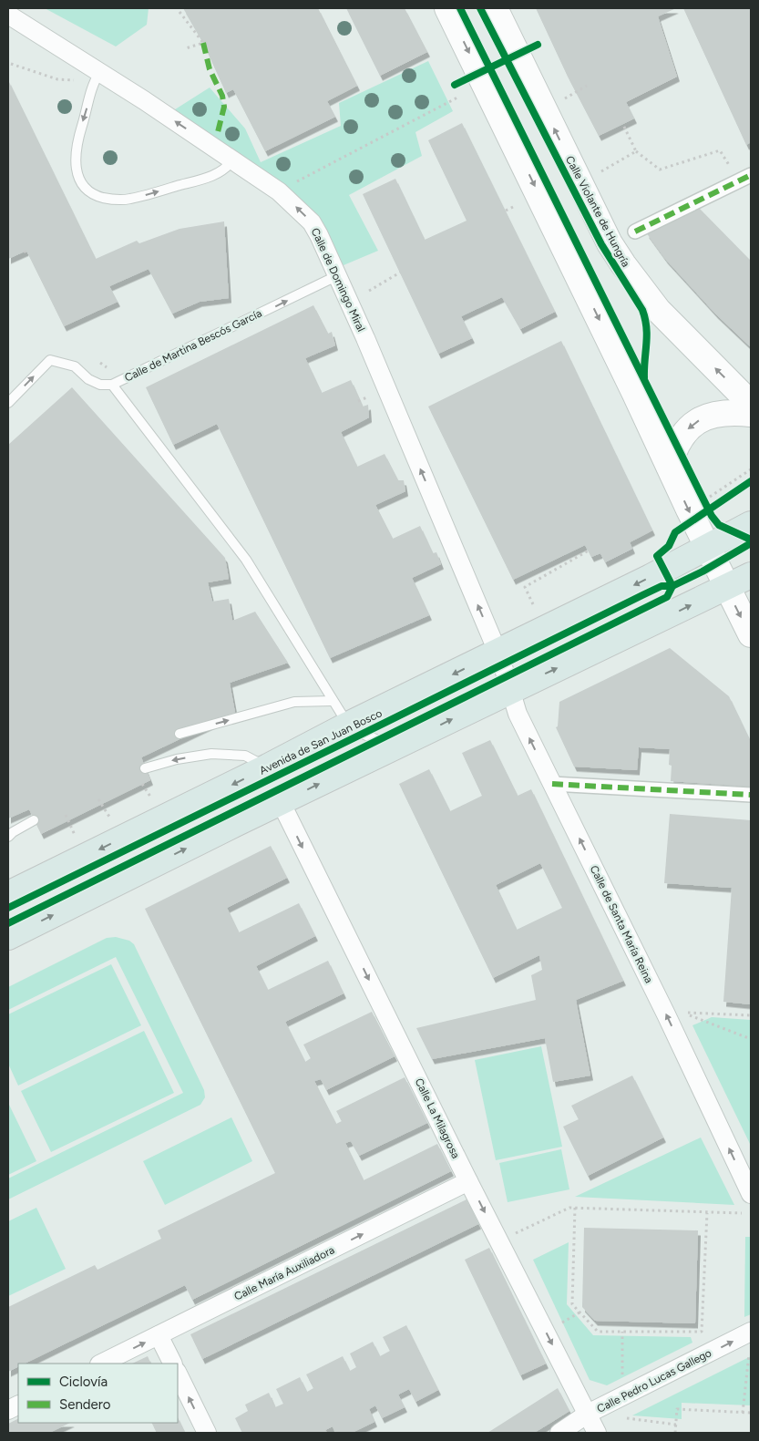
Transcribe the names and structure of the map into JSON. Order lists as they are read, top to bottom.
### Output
{
  "streets": {
    "main road": ["Calle Violante de Hungría", "Avenida de San Juan Bosco"],
    "street": [
      "Calle de Domingo Miral",
      "Calle de Santa María Reina",
      "Calle La Milagrosa",
      "Calle María Auxiliadora",
      "Calle Pedro Lucas Gallego"
    ],
    "lane": ["Calle de Martina Bescós García"]
  },
  "crossings": [
    ["Calle de Domingo Miral", "Calle de Martina Bescós García"],
    ["Calle de Domingo Miral", "Avenida de San Juan Bosco"],
    ["Calle de Domingo Miral", "Calle de Santa María Reina"],
    ["Avenida de San Juan Bosco", "Calle de Santa María Reina"],
    ["Calle La Milagrosa", "Calle María Auxiliadora"],
    ["Calle La Milagrosa", "Calle Pedro Lucas Gallego"]
  ],
  "one_way": [
    "Calle de Domingo Miral",
    "Calle de Martina Bescós García",
    "Calle de Santa María Reina",
    "Calle La Milagrosa",
    "Calle María Auxiliadora",
    "Calle Pedro Lucas Gallego"
  ],
  "legend": ["Ciclovía", "Sendero"]
}
